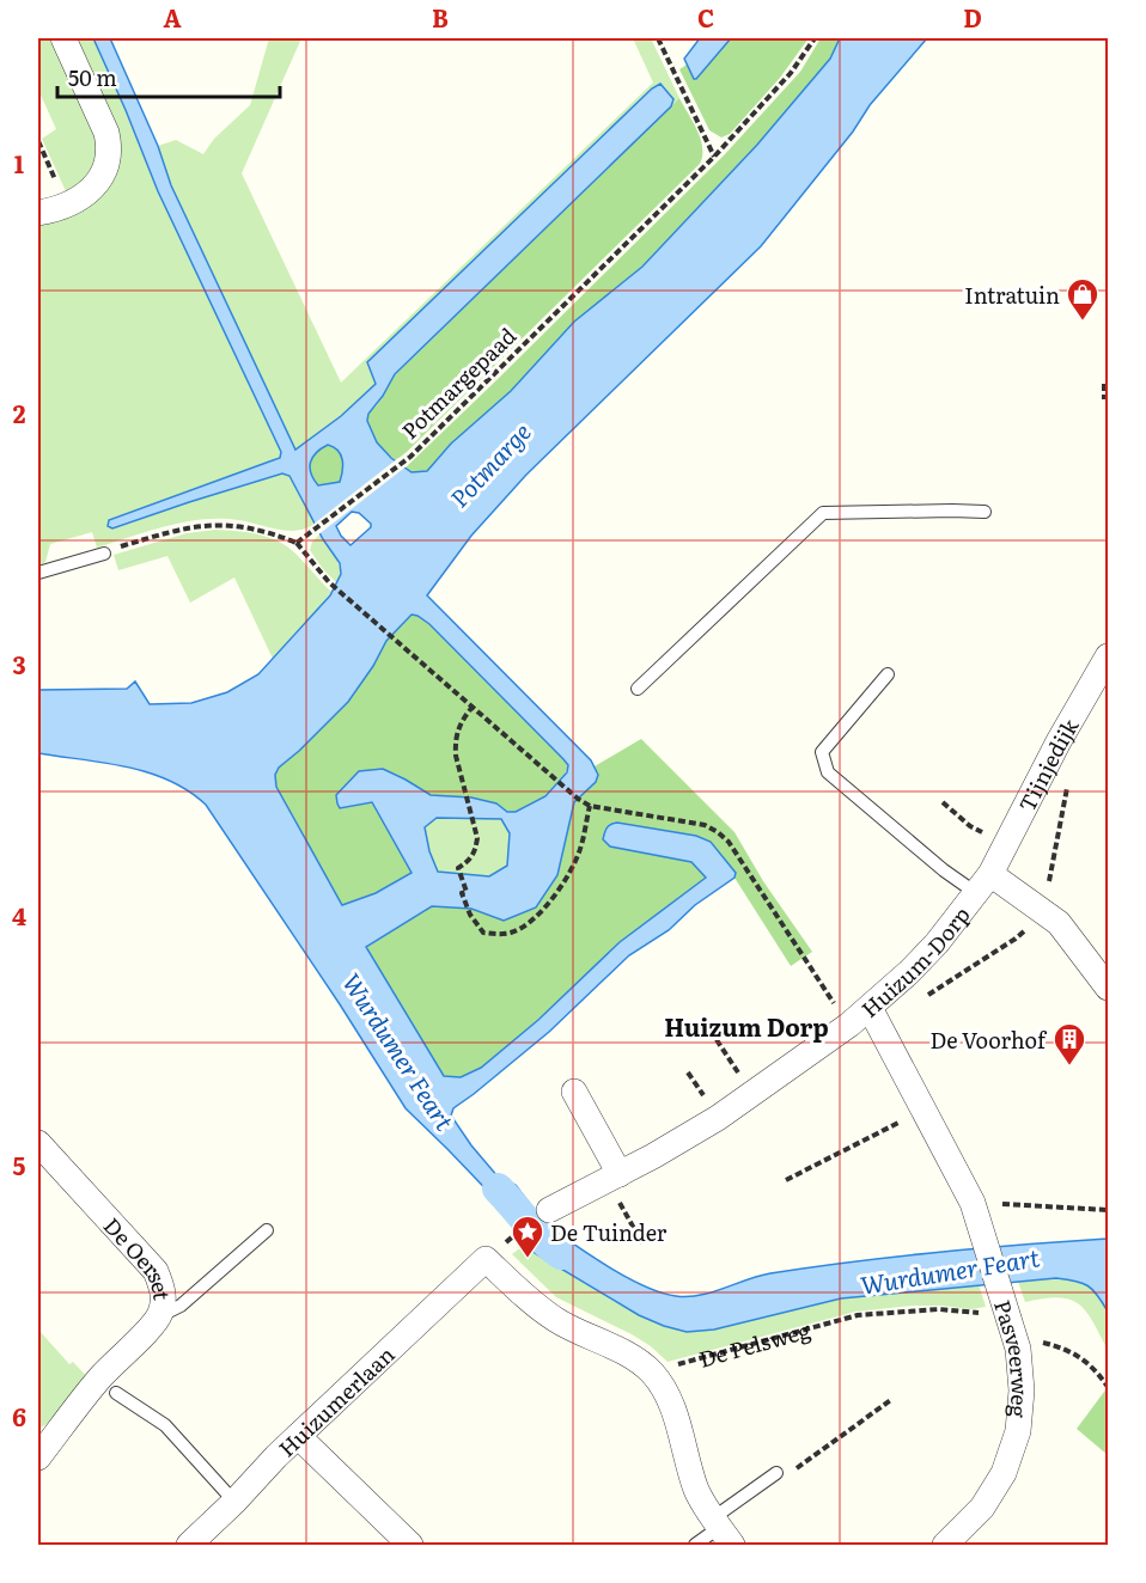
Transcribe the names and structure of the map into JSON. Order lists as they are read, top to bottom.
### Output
{
  "streets": {
    "street": [
      "Tijnjedijk",
      "Huizum-Dorp",
      "De Oerset",
      "Pasveerweg",
      "Huizumerlaan"
    ],
    "path": ["Potmargepaad", "De Pelsweg"]
  },
  "crossings": [
    ["Tijnjedijk", "Huizum-Dorp"],
    ["Huizum-Dorp", "Pasveerweg"],
    ["De Pelsweg", "Pasveerweg"],
    ["De Pelsweg", "Huizumerlaan"]
  ],
  "districts": ["Huizum Dorp"],
  "water": ["Potmarge", "Wurdumer Feart"],
  "places": {
    "shop": ["Intratuin"],
    "building": ["De Voorhof"],
    "place": ["De Tuinder"]
  },
  "scale_bar": "50 m",
  "grid": {
    "columns": [
      "A",
      "B",
      "C",
      "D"
    ],
    "rows": [
      "1",
      "2",
      "3",
      "4",
      "5",
      "6"
    ]
  }
}
